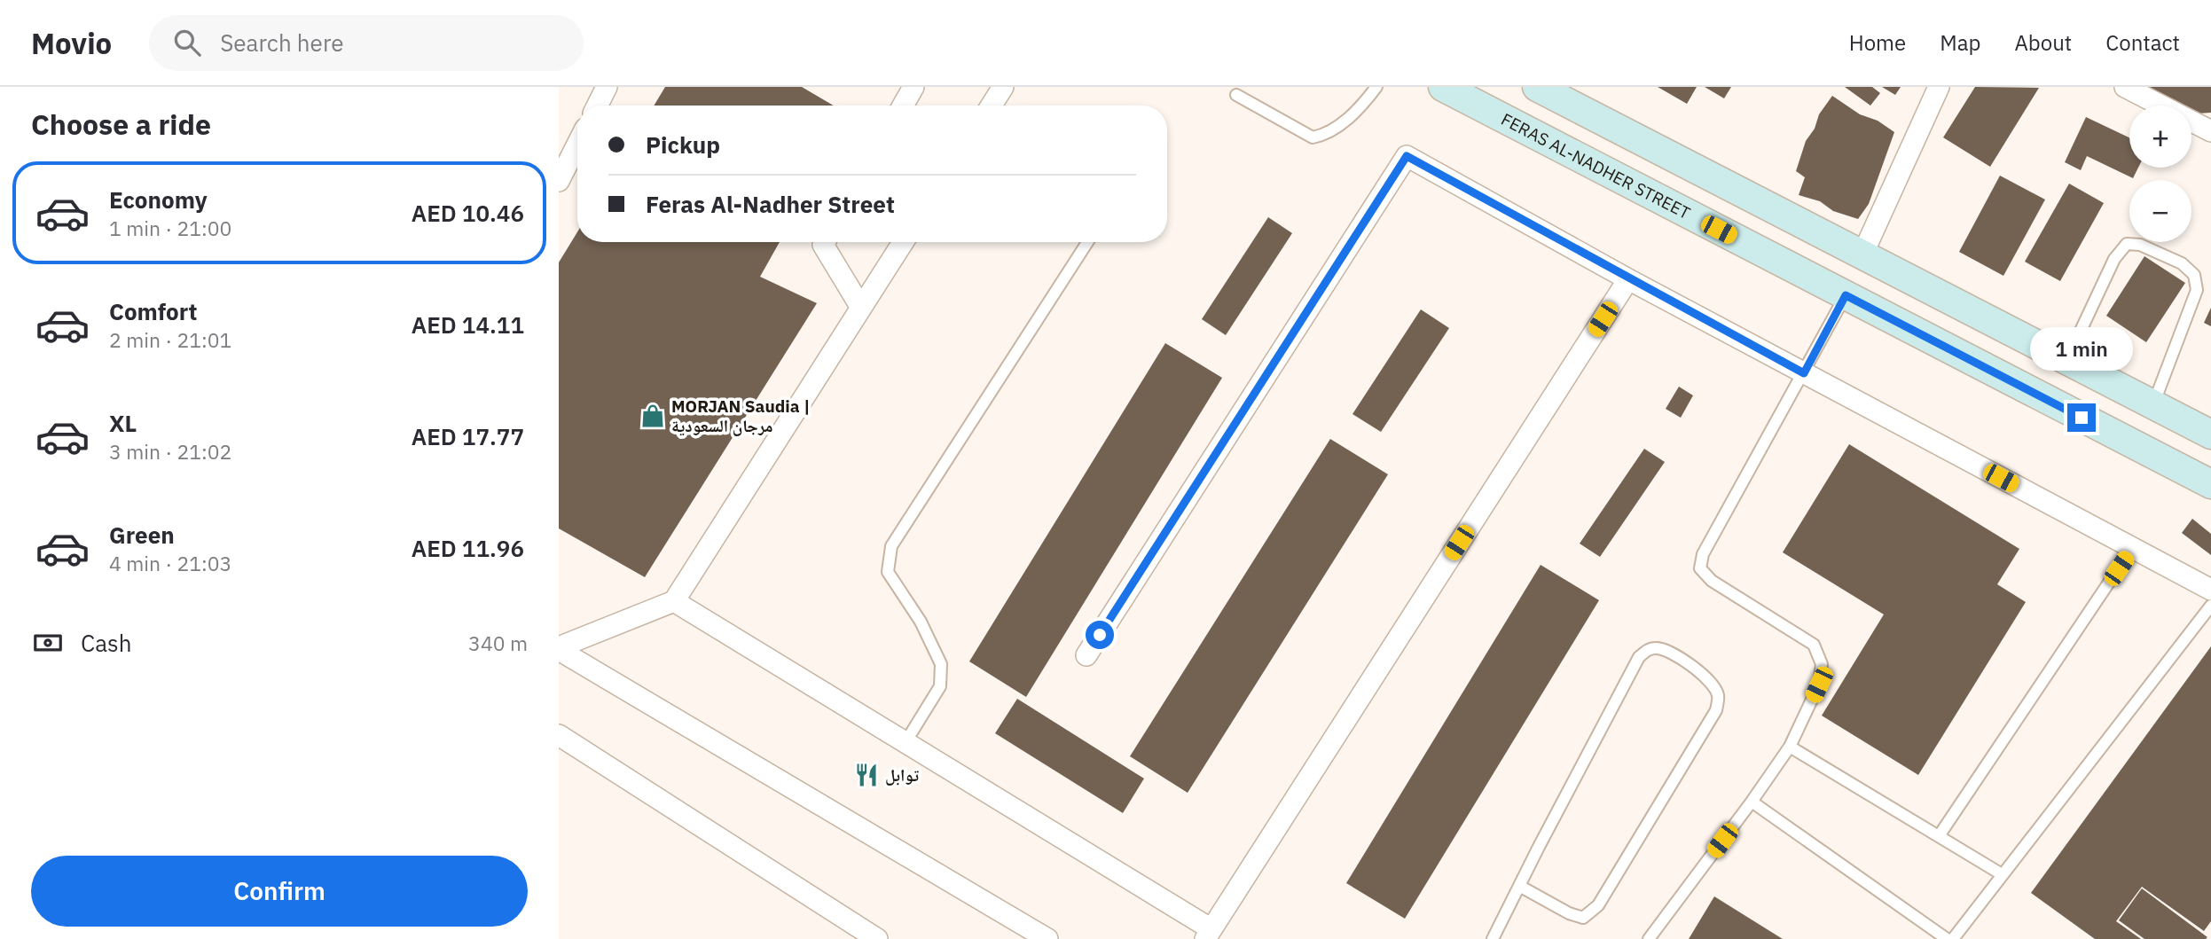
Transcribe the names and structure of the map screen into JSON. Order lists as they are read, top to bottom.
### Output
{
  "streets": {
    "street": ["FERAS AL-NADHER STREET"]
  },
  "places": {
    "shop": ["MORJAN Saudia | مرجان السعودية"],
    "restaurant": ["توابل"]
  },
  "page": {
    "header": "Movio",
    "search": "Search here",
    "nav": [
      "Home",
      "Map",
      "About",
      "Contact"
    ],
    "heading": "Choose a ride",
    "map_buttons": ["+", "−"],
    "banner": ["Pickup", "Feras Al-Nadher Street"],
    "list": [
      {
        "name": "Economy",
        "note": "1 min · 21:00",
        "value": "AED 10.46"
      },
      {
        "name": "Comfort",
        "note": "2 min · 21:01",
        "value": "AED 14.11"
      },
      {
        "name": "XL",
        "note": "3 min · 21:02",
        "value": "AED 17.77"
      },
      {
        "name": "Green",
        "note": "4 min · 21:03",
        "value": "AED 11.96"
      }
    ],
    "bubble": "1 min",
    "pay": ["Cash", "340 m"],
    "buttons": "Confirm"
  }
}
